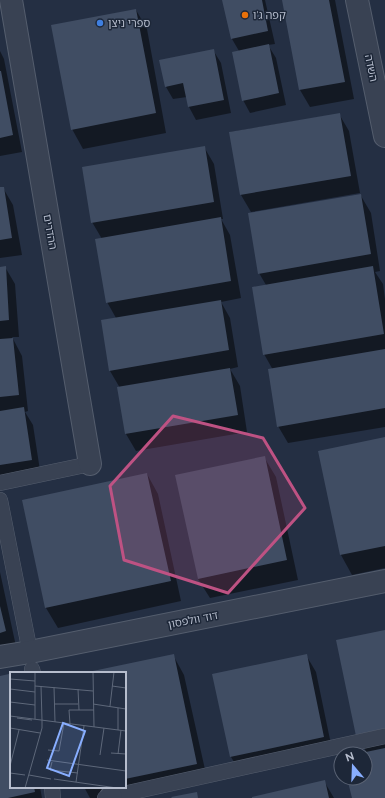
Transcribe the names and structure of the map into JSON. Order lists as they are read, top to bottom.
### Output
{
  "streets": {
    "street": ["השדה", "ההדרים", "דוד וולפסון"]
  },
  "places": ["קפה ג'ו", "ספרי ניצן"],
  "north": "top"
}
